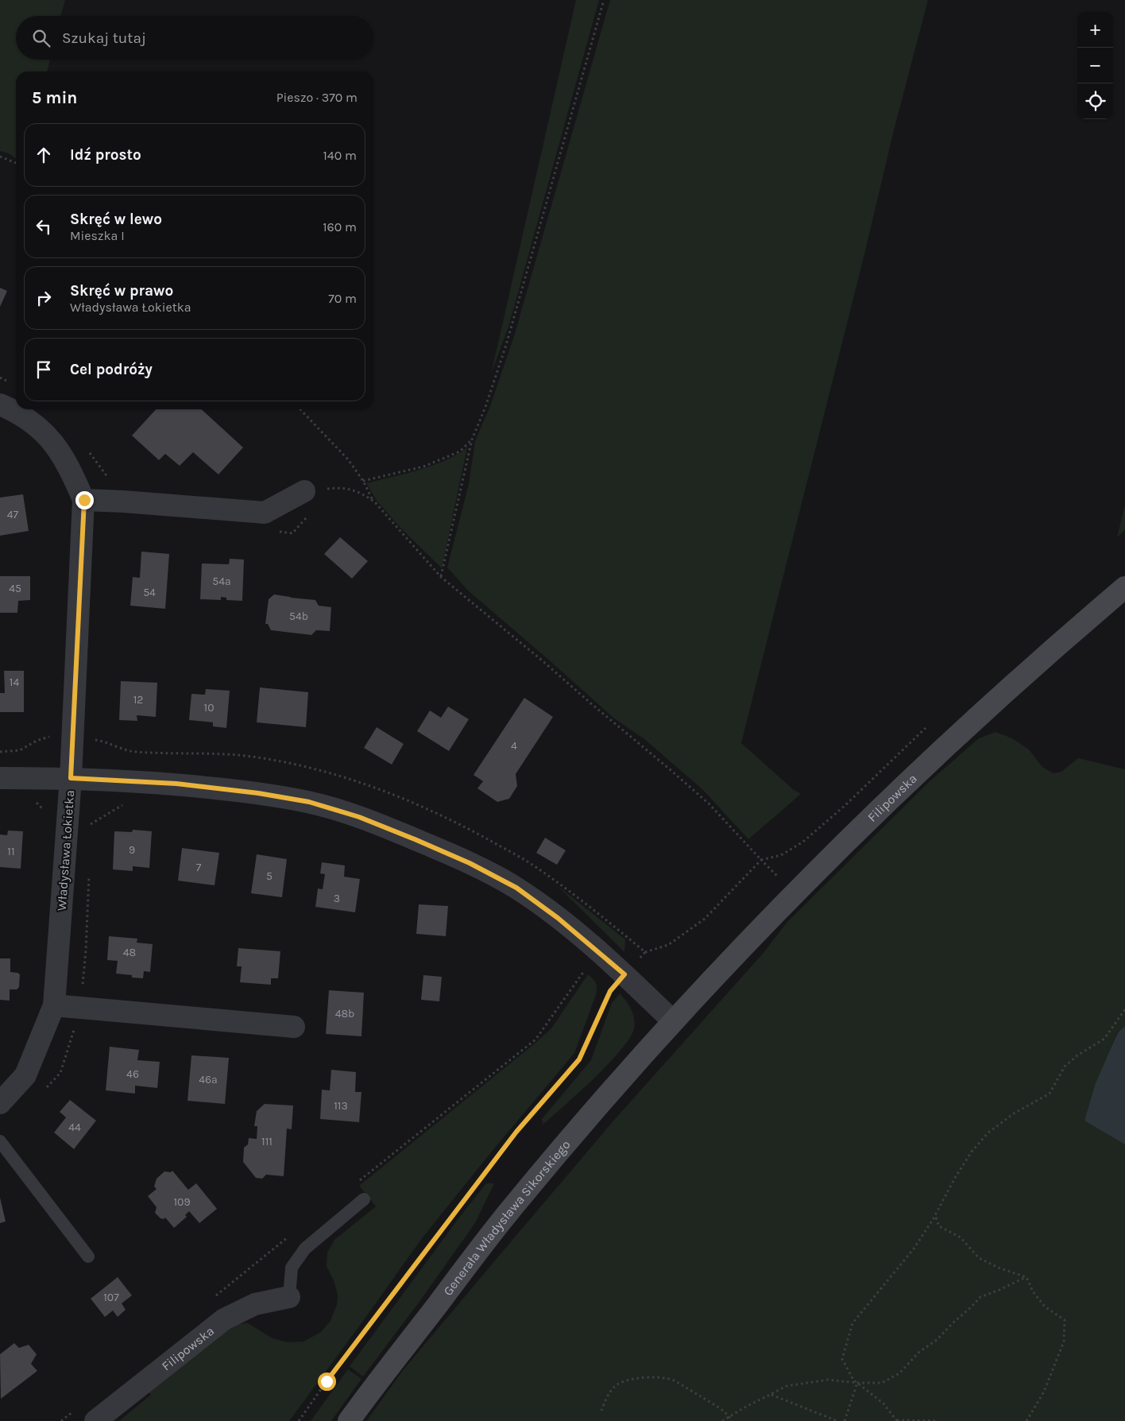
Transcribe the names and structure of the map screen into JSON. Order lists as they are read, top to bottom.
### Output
{
  "streets": {
    "main road": ["Filipowska", "Generała Władysława Sikorskiego"],
    "street": ["Władysława Łokietka"]
  },
  "crossings": [
    ["Filipowska", "Generała Władysława Sikorskiego"]
  ],
  "house_numbers": [
    "47",
    "54a",
    "45",
    "54",
    "54b",
    "14",
    "12",
    "10",
    "4",
    "9",
    "11",
    "7",
    "5",
    "3",
    "48",
    "48b",
    "46",
    "46a",
    "113",
    "44",
    "111",
    "109",
    "107"
  ],
  "page": {
    "map_buttons": ["+", "−"],
    "search": "Szukaj tutaj",
    "heading": ["5 min", "Pieszo · 370 m"],
    "list": [
      ["Idź prosto", "140 m"],
      ["Skręć w lewo", "Mieszka I", "160 m"],
      ["Skręć w prawo", "Władysława Łokietka", "70 m"],
      "Cel podróży"
    ]
  }
}
